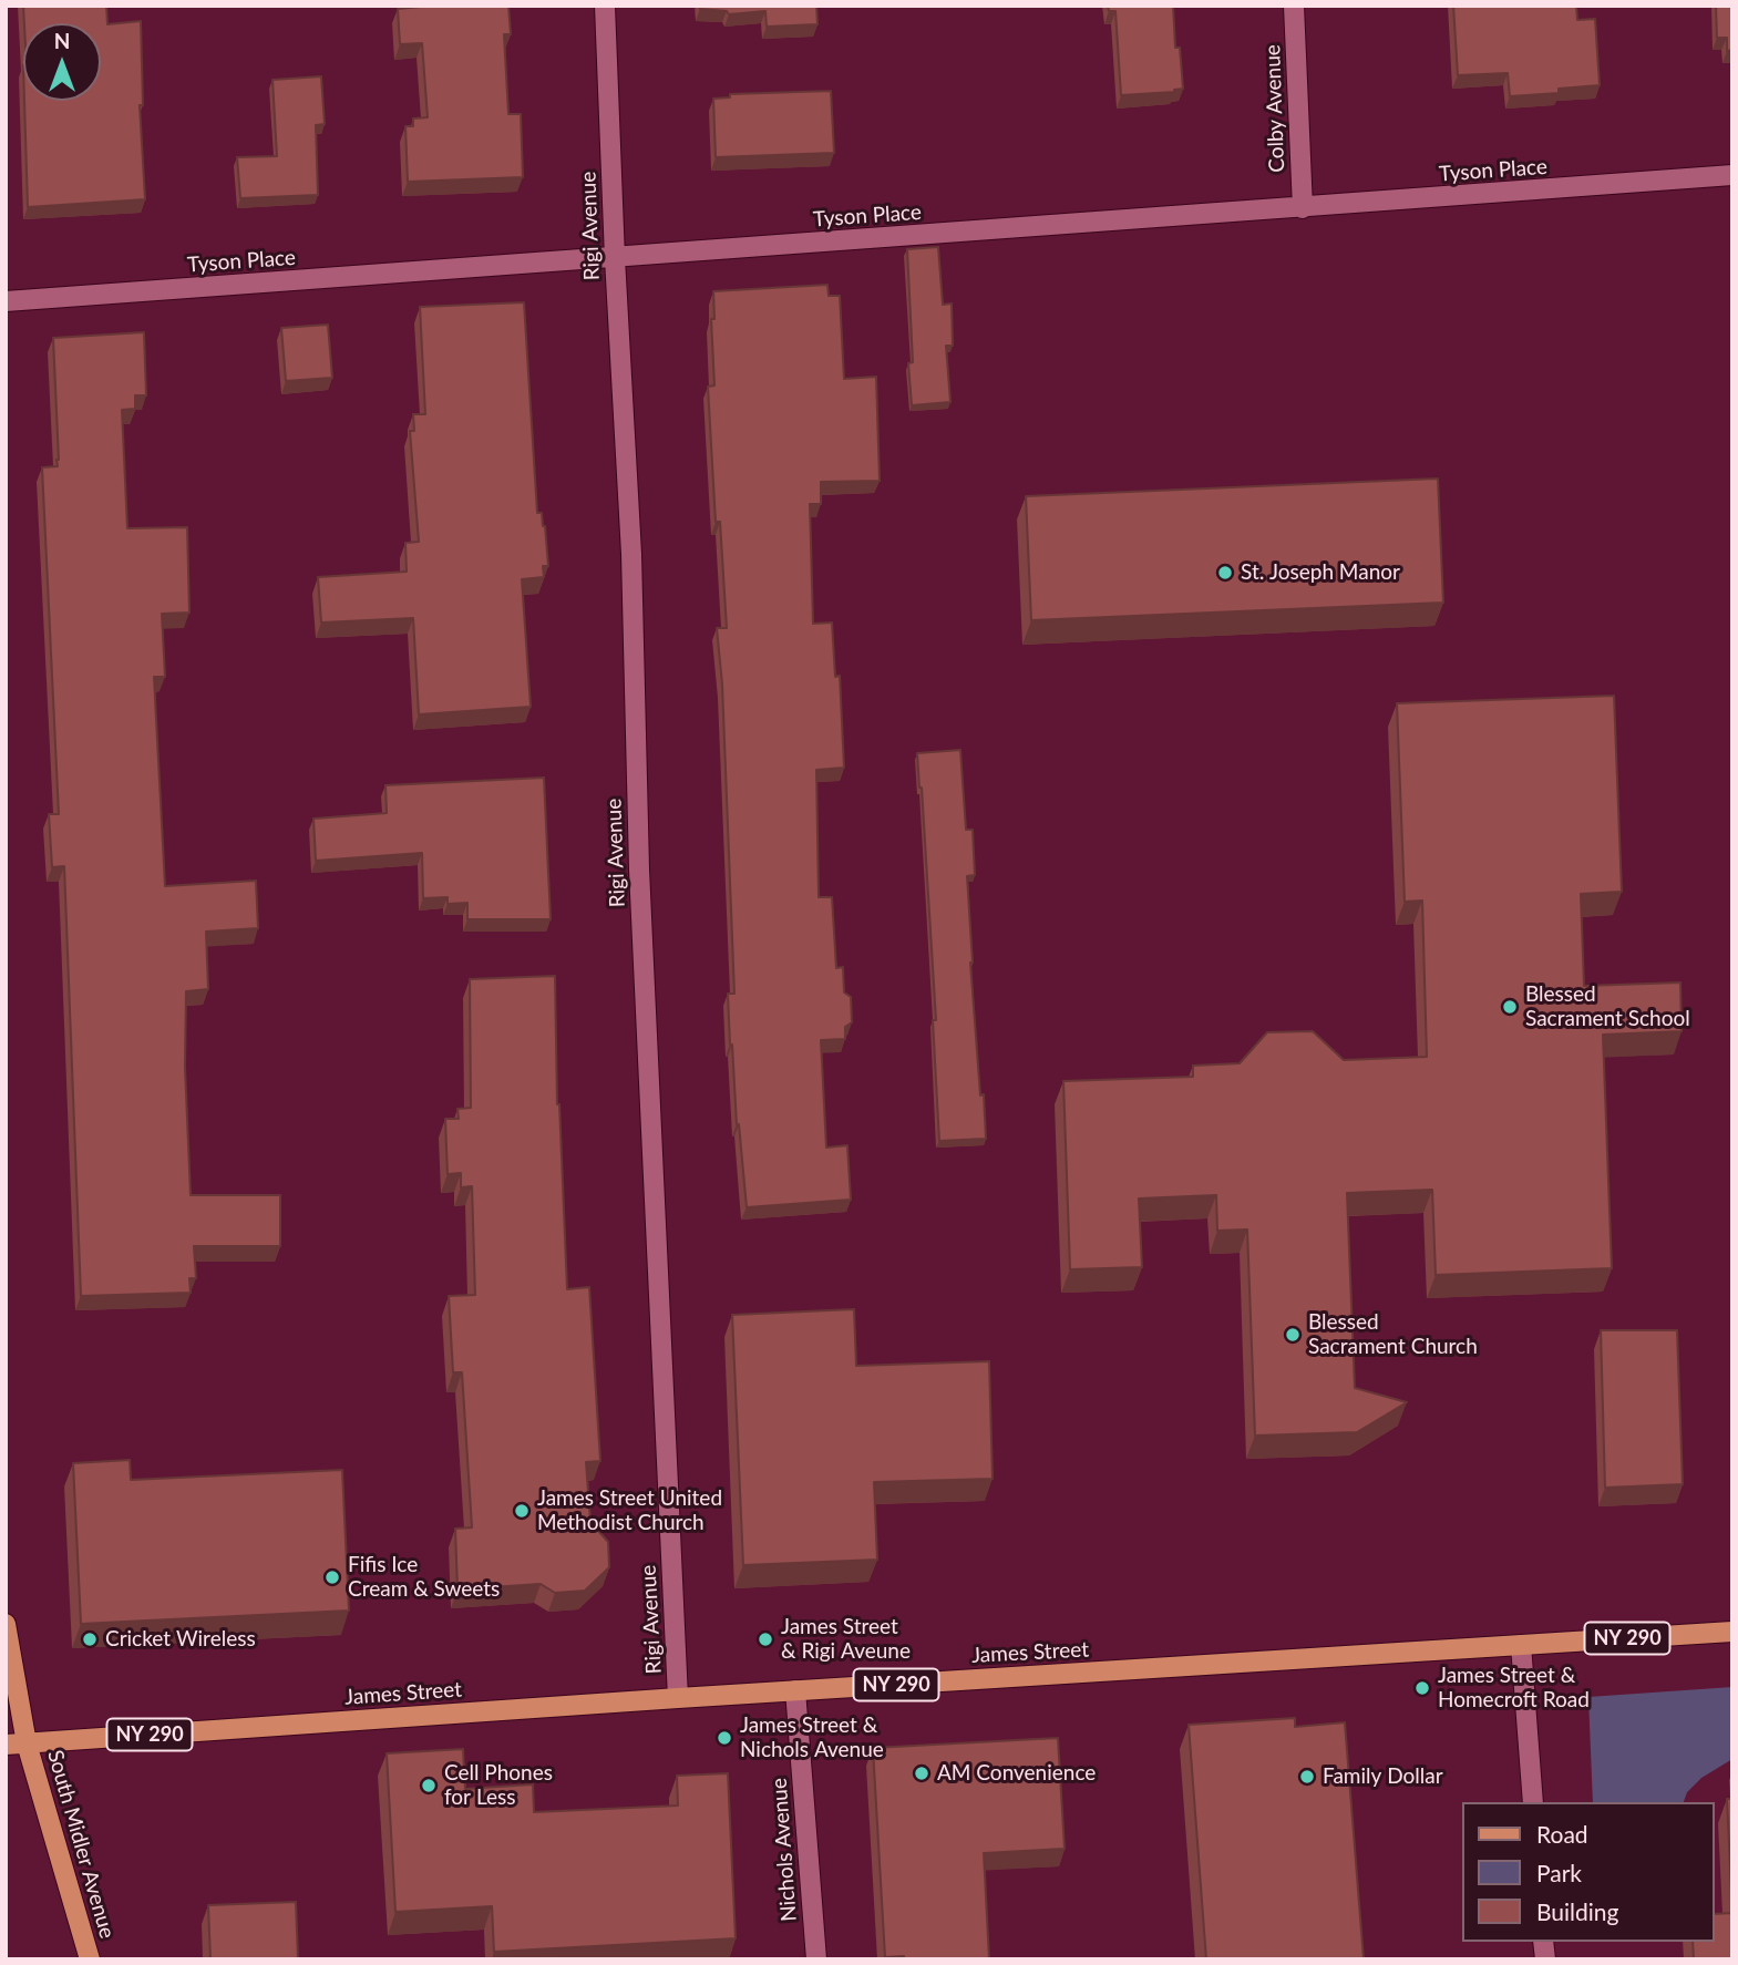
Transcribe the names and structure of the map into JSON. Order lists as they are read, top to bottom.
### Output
{
  "streets": {
    "main road": ["NY 290", "James Street", "South Midler Avenue"],
    "street": [
      "Colby Avenue",
      "Tyson Place",
      "Rigi Avenue",
      "Nichols Avenue"
    ]
  },
  "crossings": [
    ["Colby Avenue", "Tyson Place"],
    ["Tyson Place", "Rigi Avenue"],
    ["Rigi Avenue", "James Street"],
    ["James Street", "South Midler Avenue"],
    ["James Street", "Nichols Avenue"]
  ],
  "places": [
    "St. Joseph Manor",
    "Blessed Sacrament School",
    "Blessed Sacrament Church",
    "James Street United Methodist Church",
    "Fifis Ice Cream & Sweets",
    "Cricket Wireless",
    "James Street & Rigi Aveune",
    "James Street & Homecroft Road",
    "James Street & Nichols Avenue",
    "AM Convenience",
    "Family Dollar",
    "Cell Phones for Less"
  ],
  "legend": ["Road", "Park", "Building"],
  "north": "top"
}
